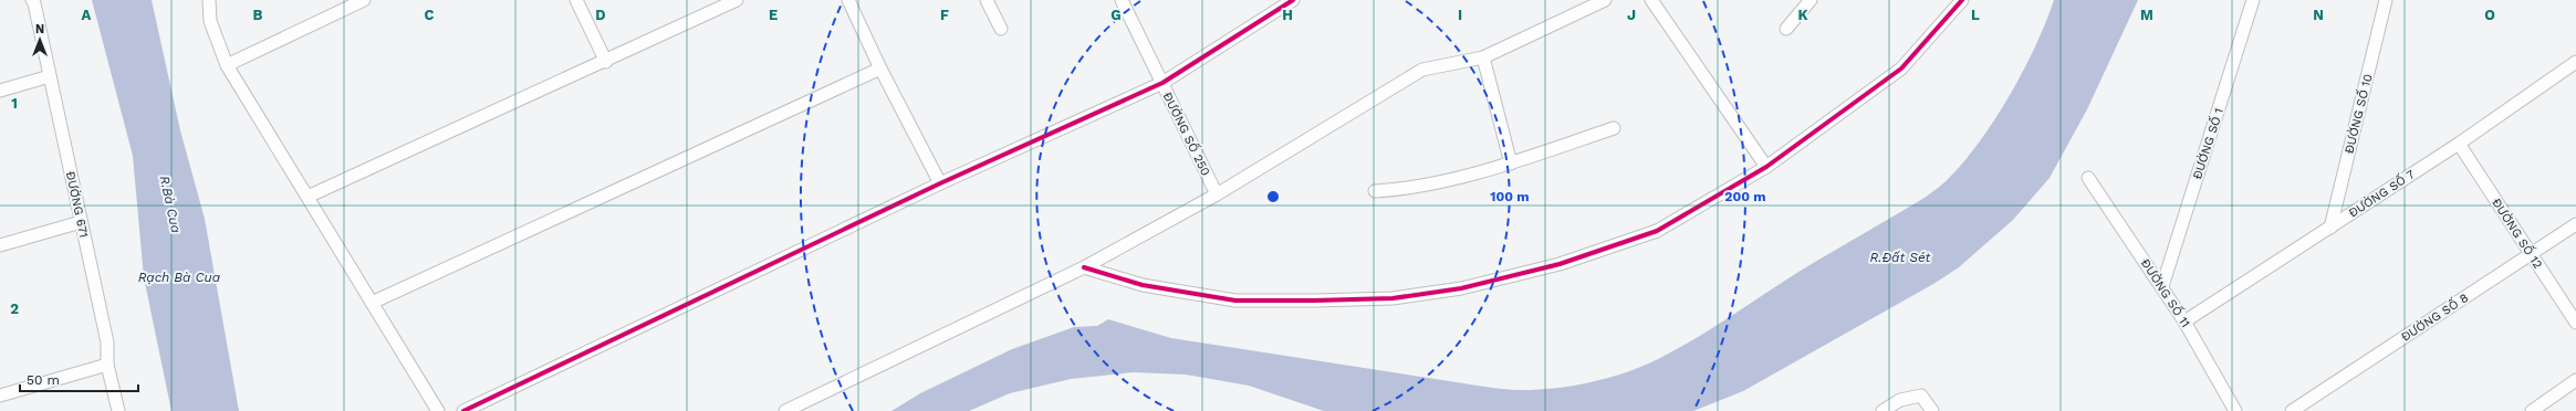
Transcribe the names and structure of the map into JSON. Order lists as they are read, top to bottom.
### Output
{
  "streets": {
    "street": [
      "ĐƯỜNG SỐ 10",
      "ĐƯỜNG SỐ 250",
      "ĐƯỜNG SỐ 1",
      "ĐƯỜNG SỐ 7",
      "ĐƯỜNG 671",
      "ĐƯỜNG SỐ 12",
      "ĐƯỜNG SỐ 11",
      "ĐƯỜNG SỐ 8"
    ]
  },
  "crossings": [
    ["ĐƯỜNG SỐ 10", "ĐƯỜNG SỐ 7"],
    ["ĐƯỜNG SỐ 1", "ĐƯỜNG SỐ 11"],
    ["ĐƯỜNG SỐ 7", "ĐƯỜNG SỐ 12"],
    ["ĐƯỜNG SỐ 7", "ĐƯỜNG SỐ 11"],
    ["ĐƯỜNG SỐ 12", "ĐƯỜNG SỐ 8"]
  ],
  "water": ["R.Bà Cua", "R.Đất Sét", "Rạch Bà Cua"],
  "scale_bar": "50 m",
  "north": "top",
  "grid": {
    "columns": [
      "A",
      "B",
      "C",
      "D",
      "E",
      "F",
      "G",
      "H",
      "I",
      "J",
      "K",
      "L",
      "M",
      "N",
      "O"
    ],
    "rows": ["1", "2"]
  },
  "rings": ["100 m", "200 m"]
}
